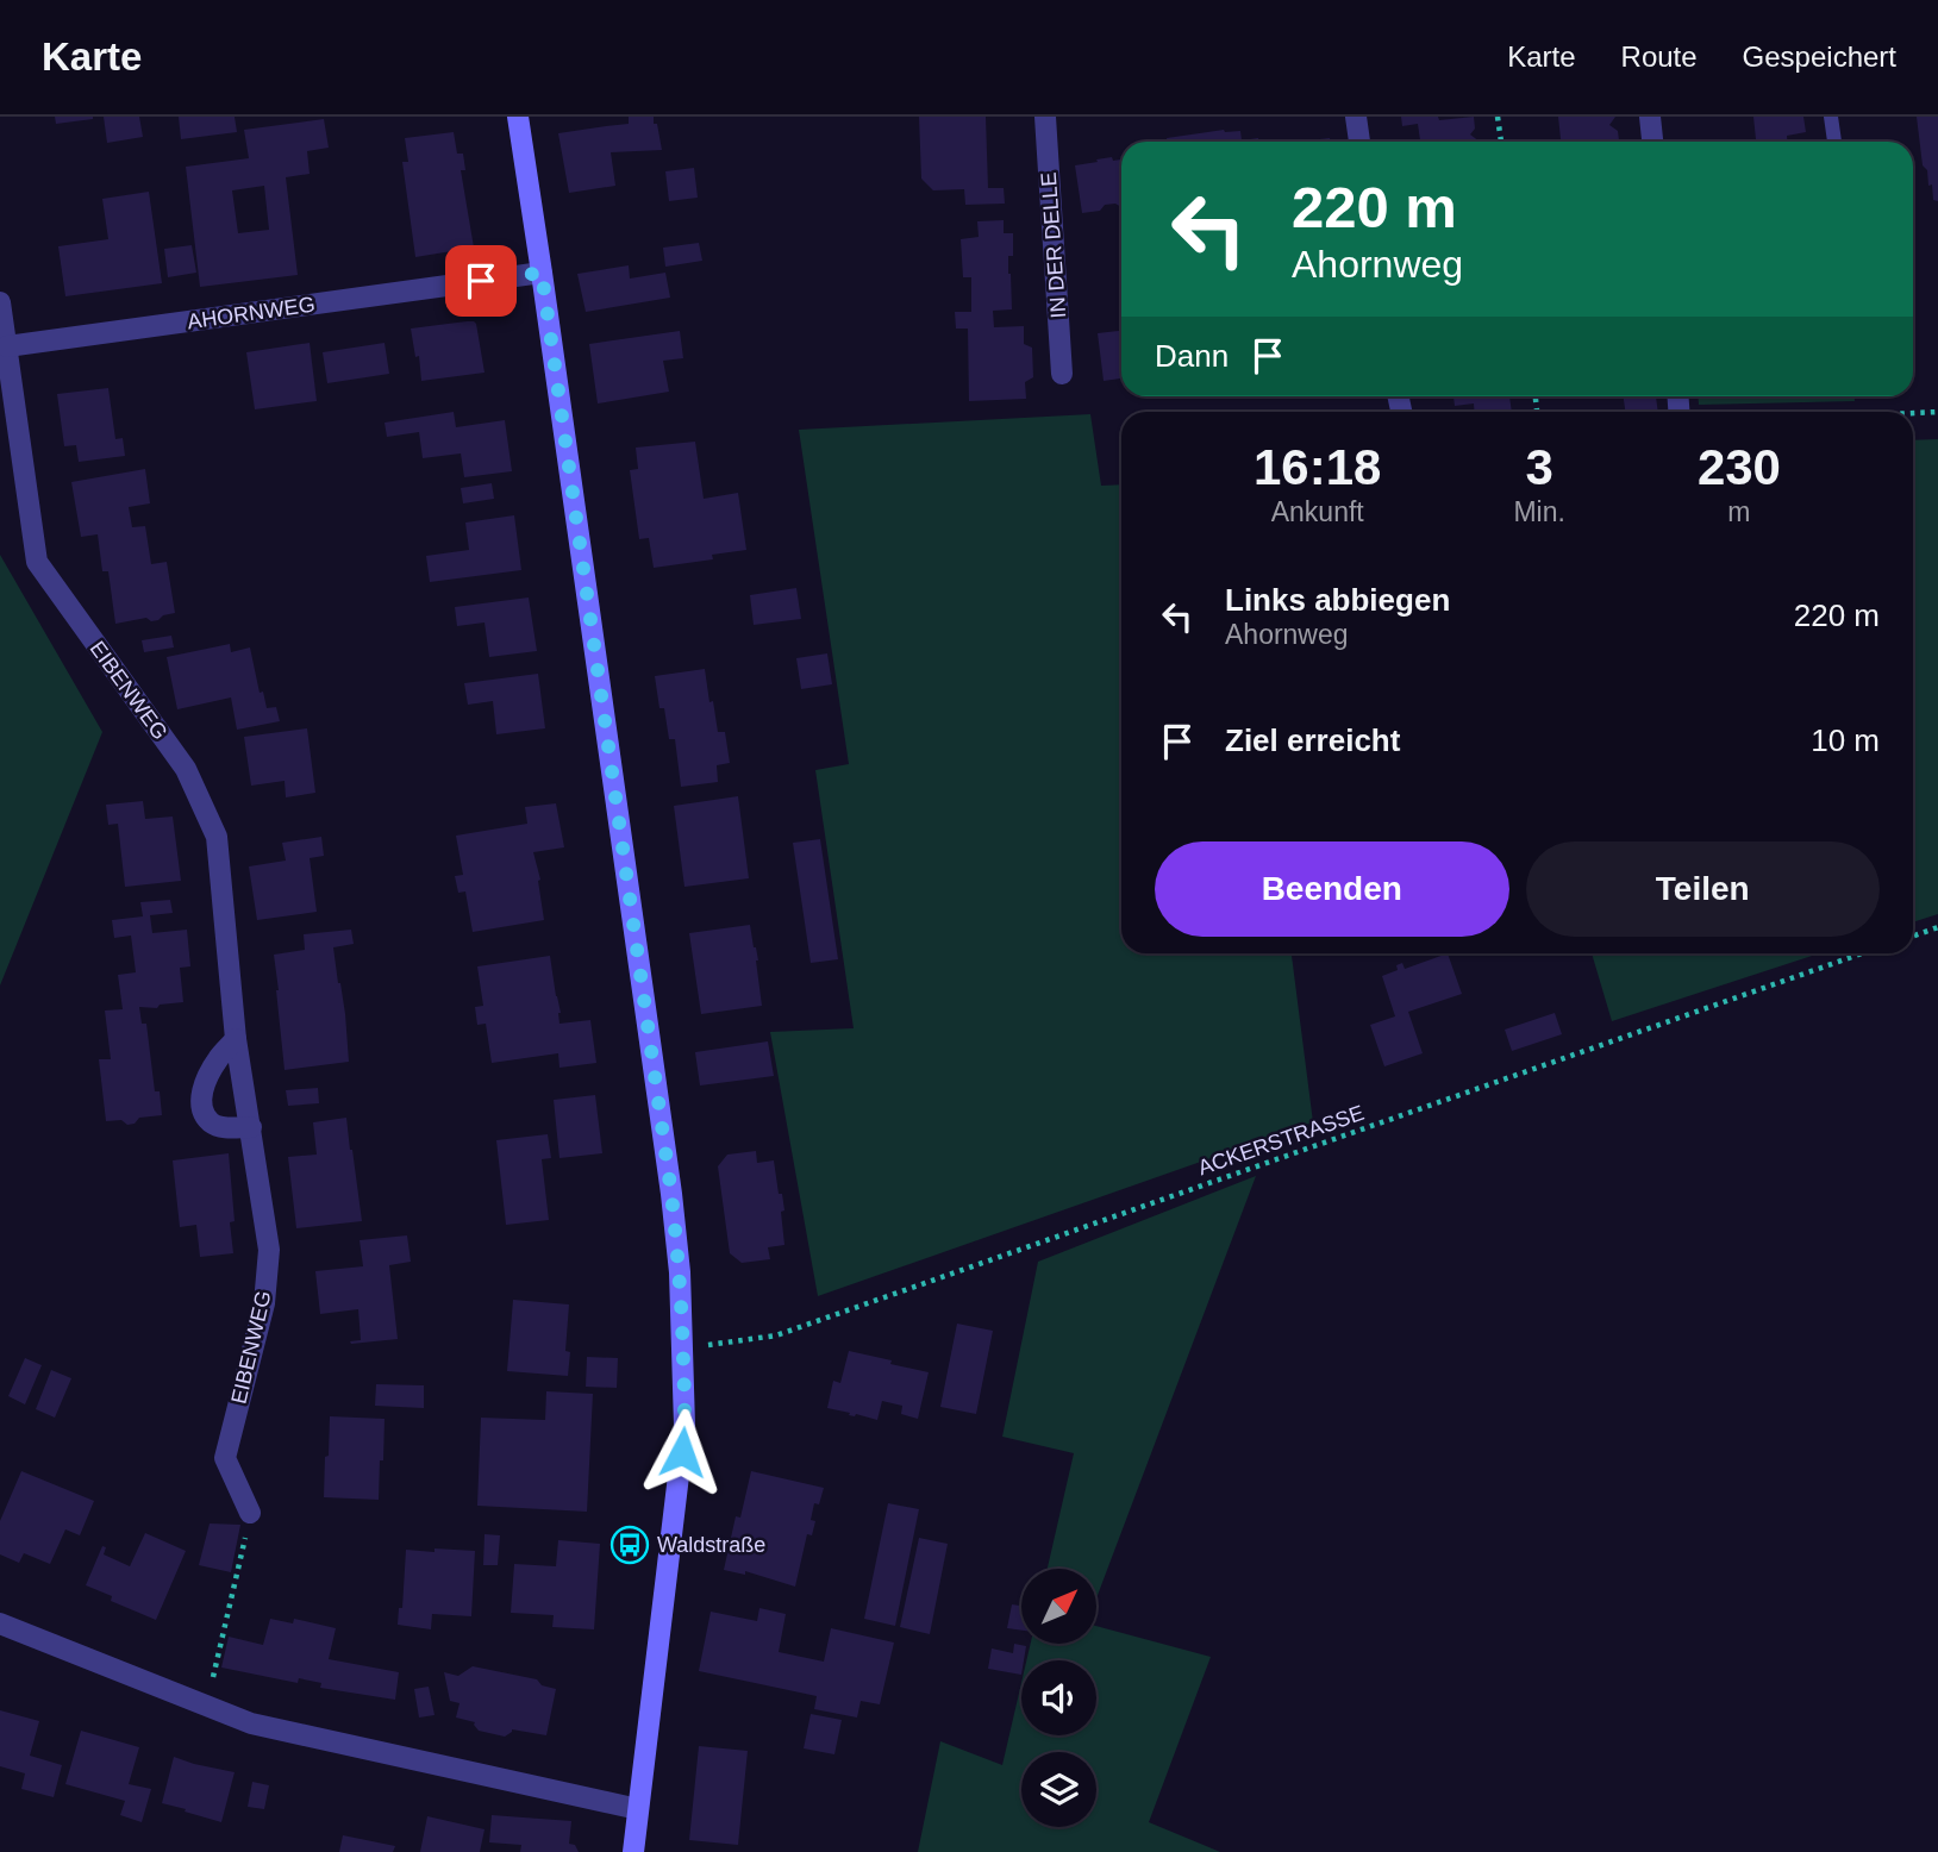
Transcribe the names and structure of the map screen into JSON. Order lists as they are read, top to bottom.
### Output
{
  "streets": {
    "street": ["IN DER DELLE", "AHORNWEG", "EIBENWEG"],
    "path": ["ACKERSTRASSE"]
  },
  "crossings": [
    ["AHORNWEG", "EIBENWEG"]
  ],
  "places": {
    "bus stop": ["Waldstraße"]
  },
  "north": "top right",
  "page": {
    "header": "Karte",
    "nav": ["Karte", "Route", "Gespeichert"],
    "turn": ["220 m", "Ahornweg"],
    "then": "Dann",
    "eta": [
      "16:18",
      "Ankunft",
      "3",
      "Min.",
      "230",
      "m"
    ],
    "list": [
      {
        "name": "Links abbiegen",
        "note": "Ahornweg",
        "value": "220 m"
      },
      {
        "name": "Ziel erreicht",
        "value": "10 m"
      }
    ],
    "buttons": ["Beenden", "Teilen"]
  }
}
